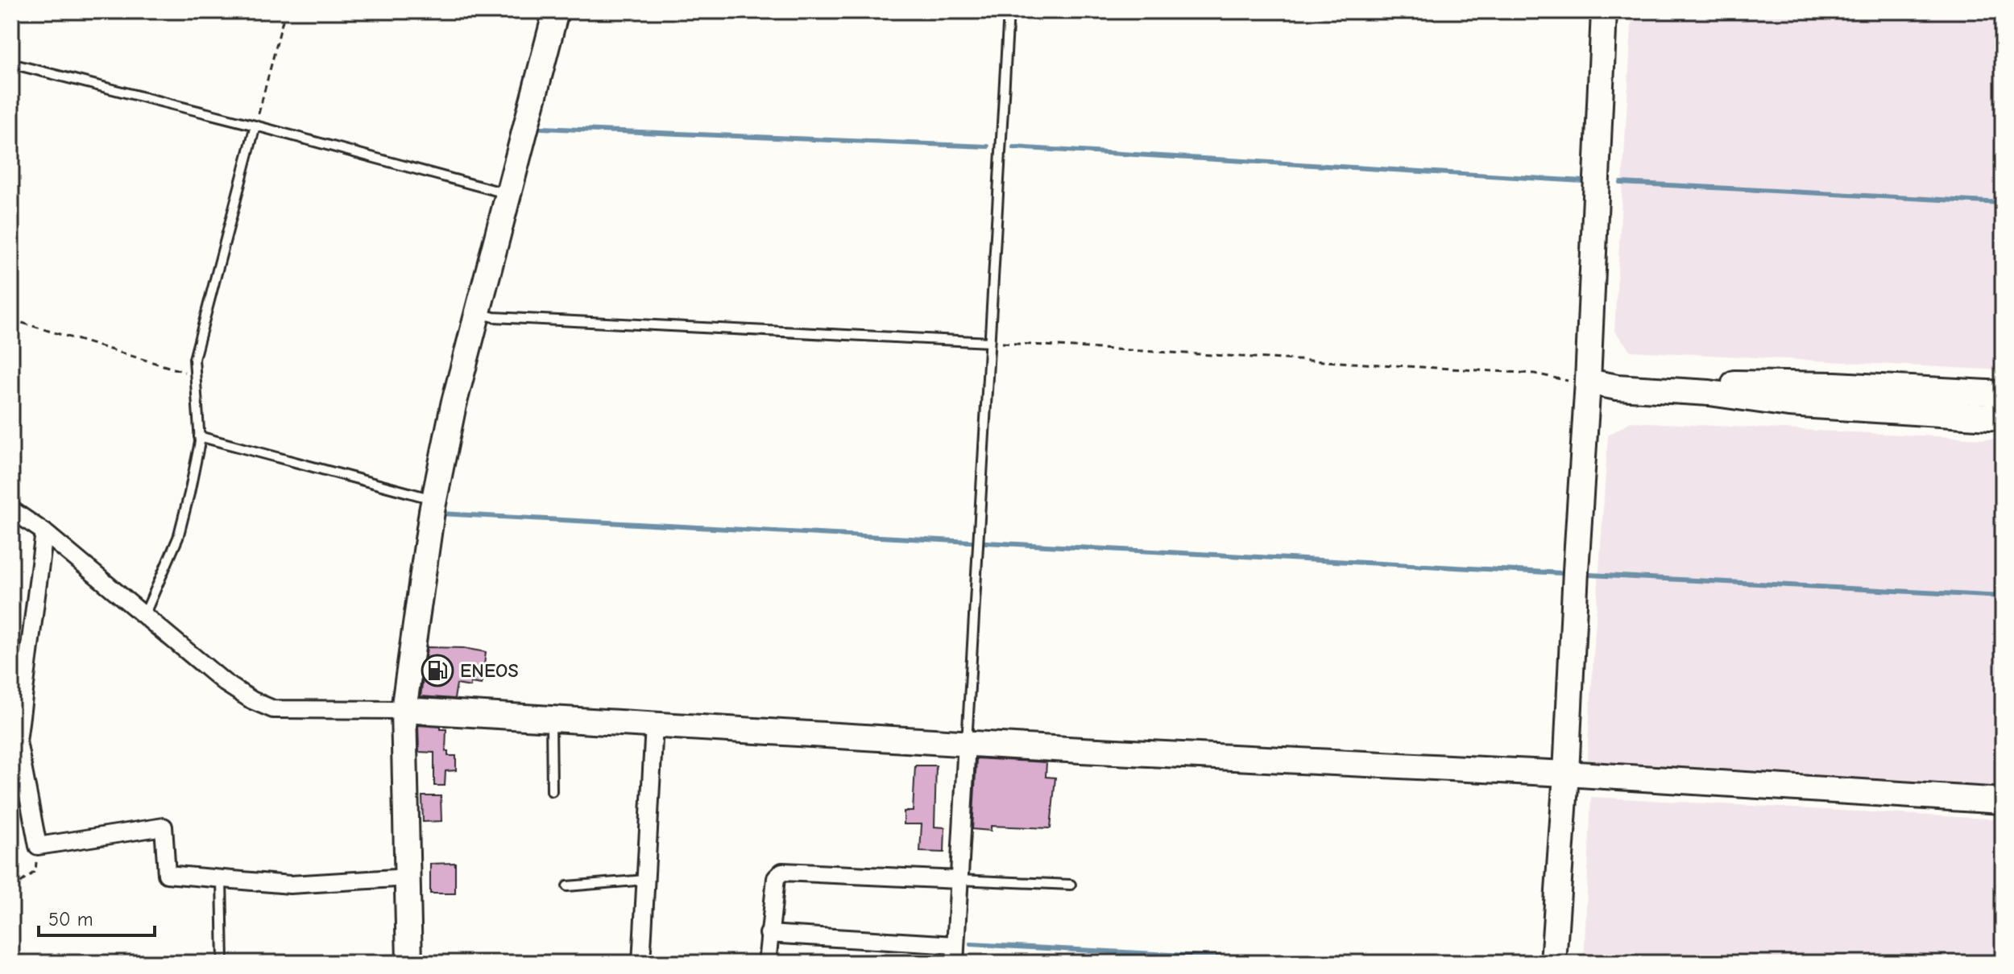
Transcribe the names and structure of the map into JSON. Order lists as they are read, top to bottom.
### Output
{
  "places": {
    "fuel station": ["ENEOS"]
  },
  "scale_bar": "50 m"
}
